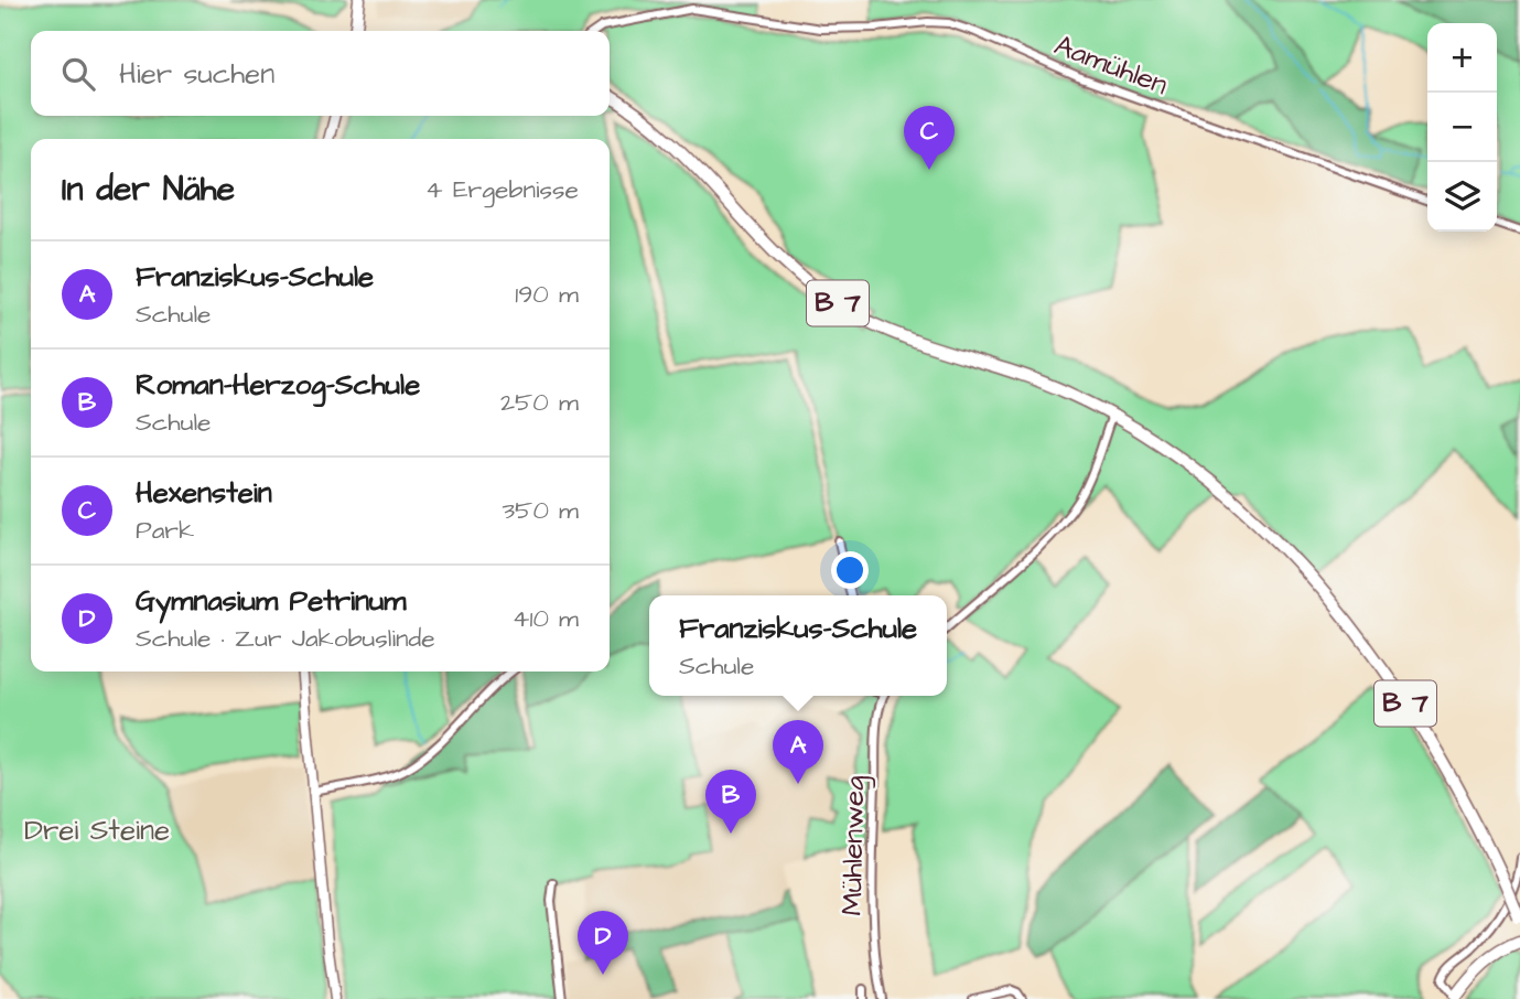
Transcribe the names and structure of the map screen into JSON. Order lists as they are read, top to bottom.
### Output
{
  "streets": {
    "main road": ["B 7"],
    "street": ["Aamühlen", "Mühlenweg"]
  },
  "parks": ["Drei Steine"],
  "page": {
    "map_buttons": ["+", "−"],
    "search": "Hier suchen",
    "pins": [
      "C",
      "A",
      "B",
      "D"
    ],
    "heading": ["In der Nähe", "4 Ergebnisse"],
    "list": [
      {
        "mark": "A",
        "name": "Franziskus-Schule",
        "note": "Schule",
        "value": "190 m"
      },
      {
        "mark": "B",
        "name": "Roman-Herzog-Schule",
        "note": "Schule",
        "value": "250 m"
      },
      {
        "mark": "C",
        "name": "Hexenstein",
        "note": "Park",
        "value": "350 m"
      },
      {
        "mark": "D",
        "name": "Gymnasium Petrinum",
        "note": "Schule · Zur Jakobuslinde",
        "value": "410 m"
      }
    ],
    "popup": ["Franziskus-Schule", "Schule"]
  }
}
